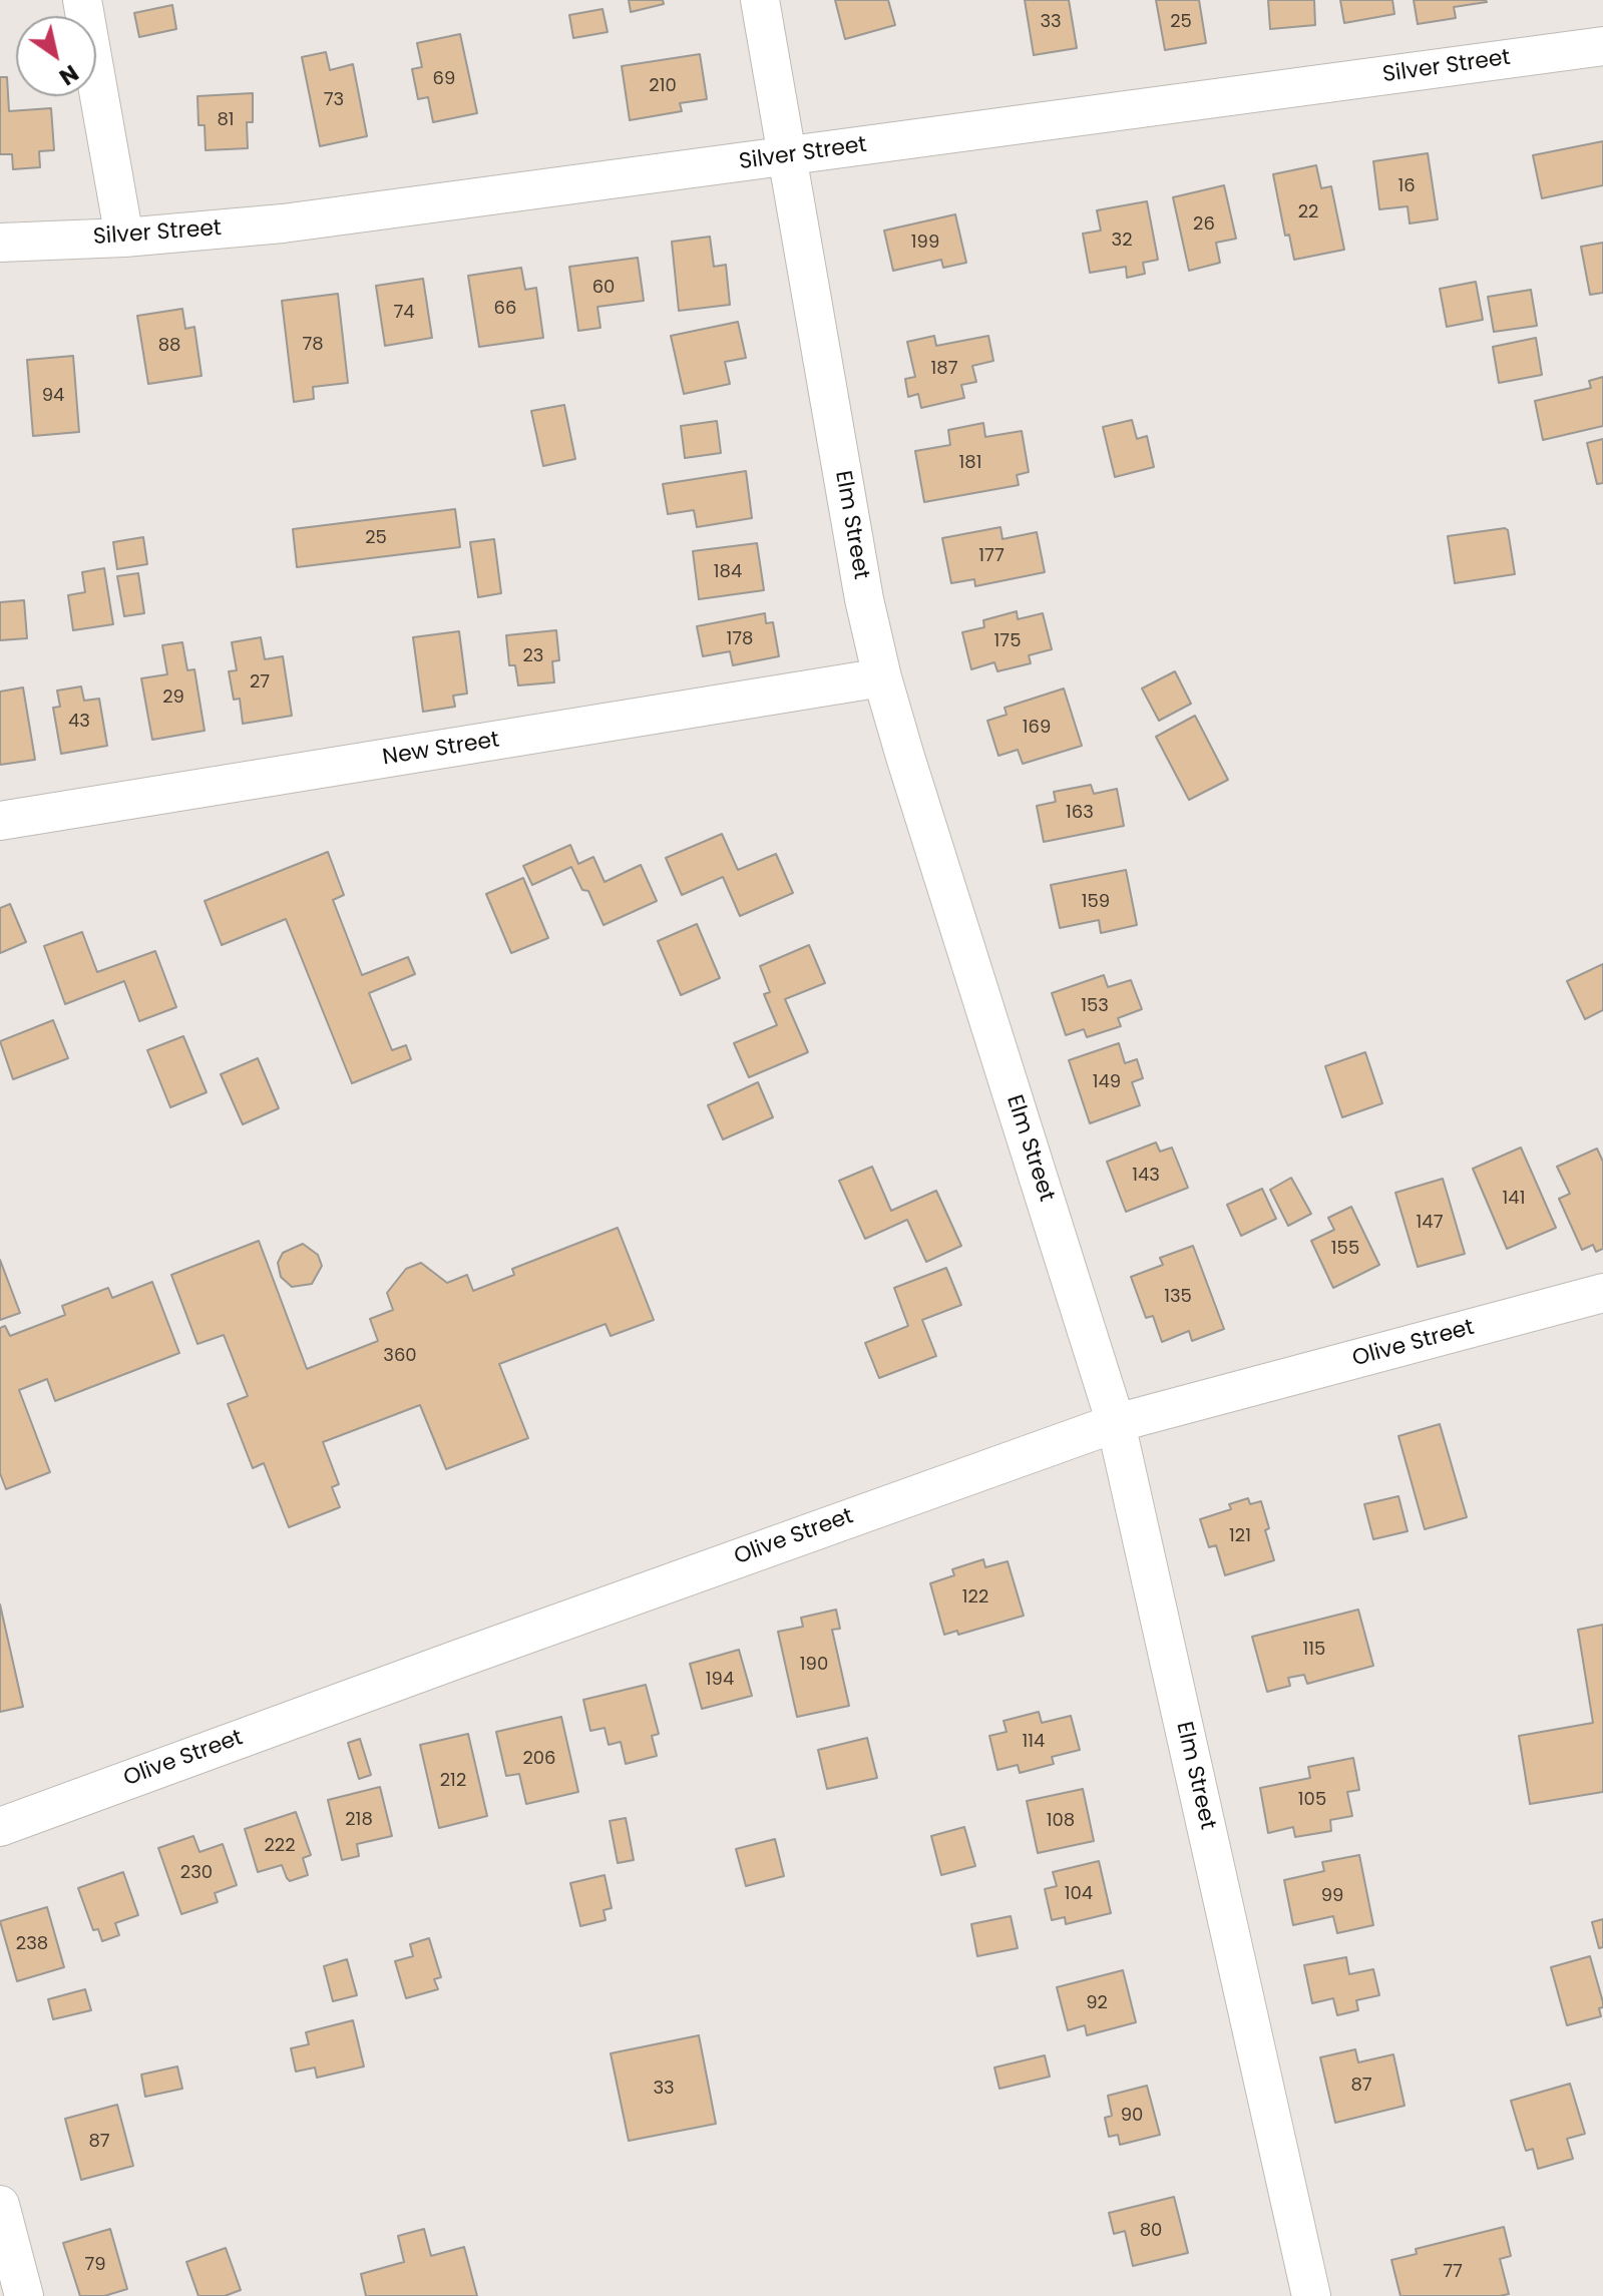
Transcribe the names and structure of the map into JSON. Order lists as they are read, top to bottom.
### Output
{
  "streets": {
    "street": [
      "Silver Street",
      "Elm Street",
      "New Street",
      "Olive Street"
    ]
  },
  "crossings": [
    ["Silver Street", "Elm Street"],
    ["Elm Street", "New Street"],
    ["Elm Street", "Olive Street"]
  ],
  "house_numbers": [
    "33",
    "25",
    "69",
    "210",
    "73",
    "81",
    "16",
    "22",
    "26",
    "32",
    "199",
    "60",
    "66",
    "74",
    "78",
    "88",
    "187",
    "94",
    "181",
    "25",
    "177",
    "184",
    "178",
    "175",
    "23",
    "27",
    "29",
    "43",
    "169",
    "163",
    "159",
    "153",
    "149",
    "143",
    "141",
    "147",
    "155",
    "135",
    "360",
    "121",
    "122",
    "115",
    "190",
    "194",
    "114",
    "206",
    "212",
    "105",
    "218",
    "108",
    "222",
    "230",
    "104",
    "99",
    "238",
    "92",
    "87",
    "33",
    "90",
    "87",
    "80",
    "79",
    "77"
  ],
  "north": "bottom right"
}
